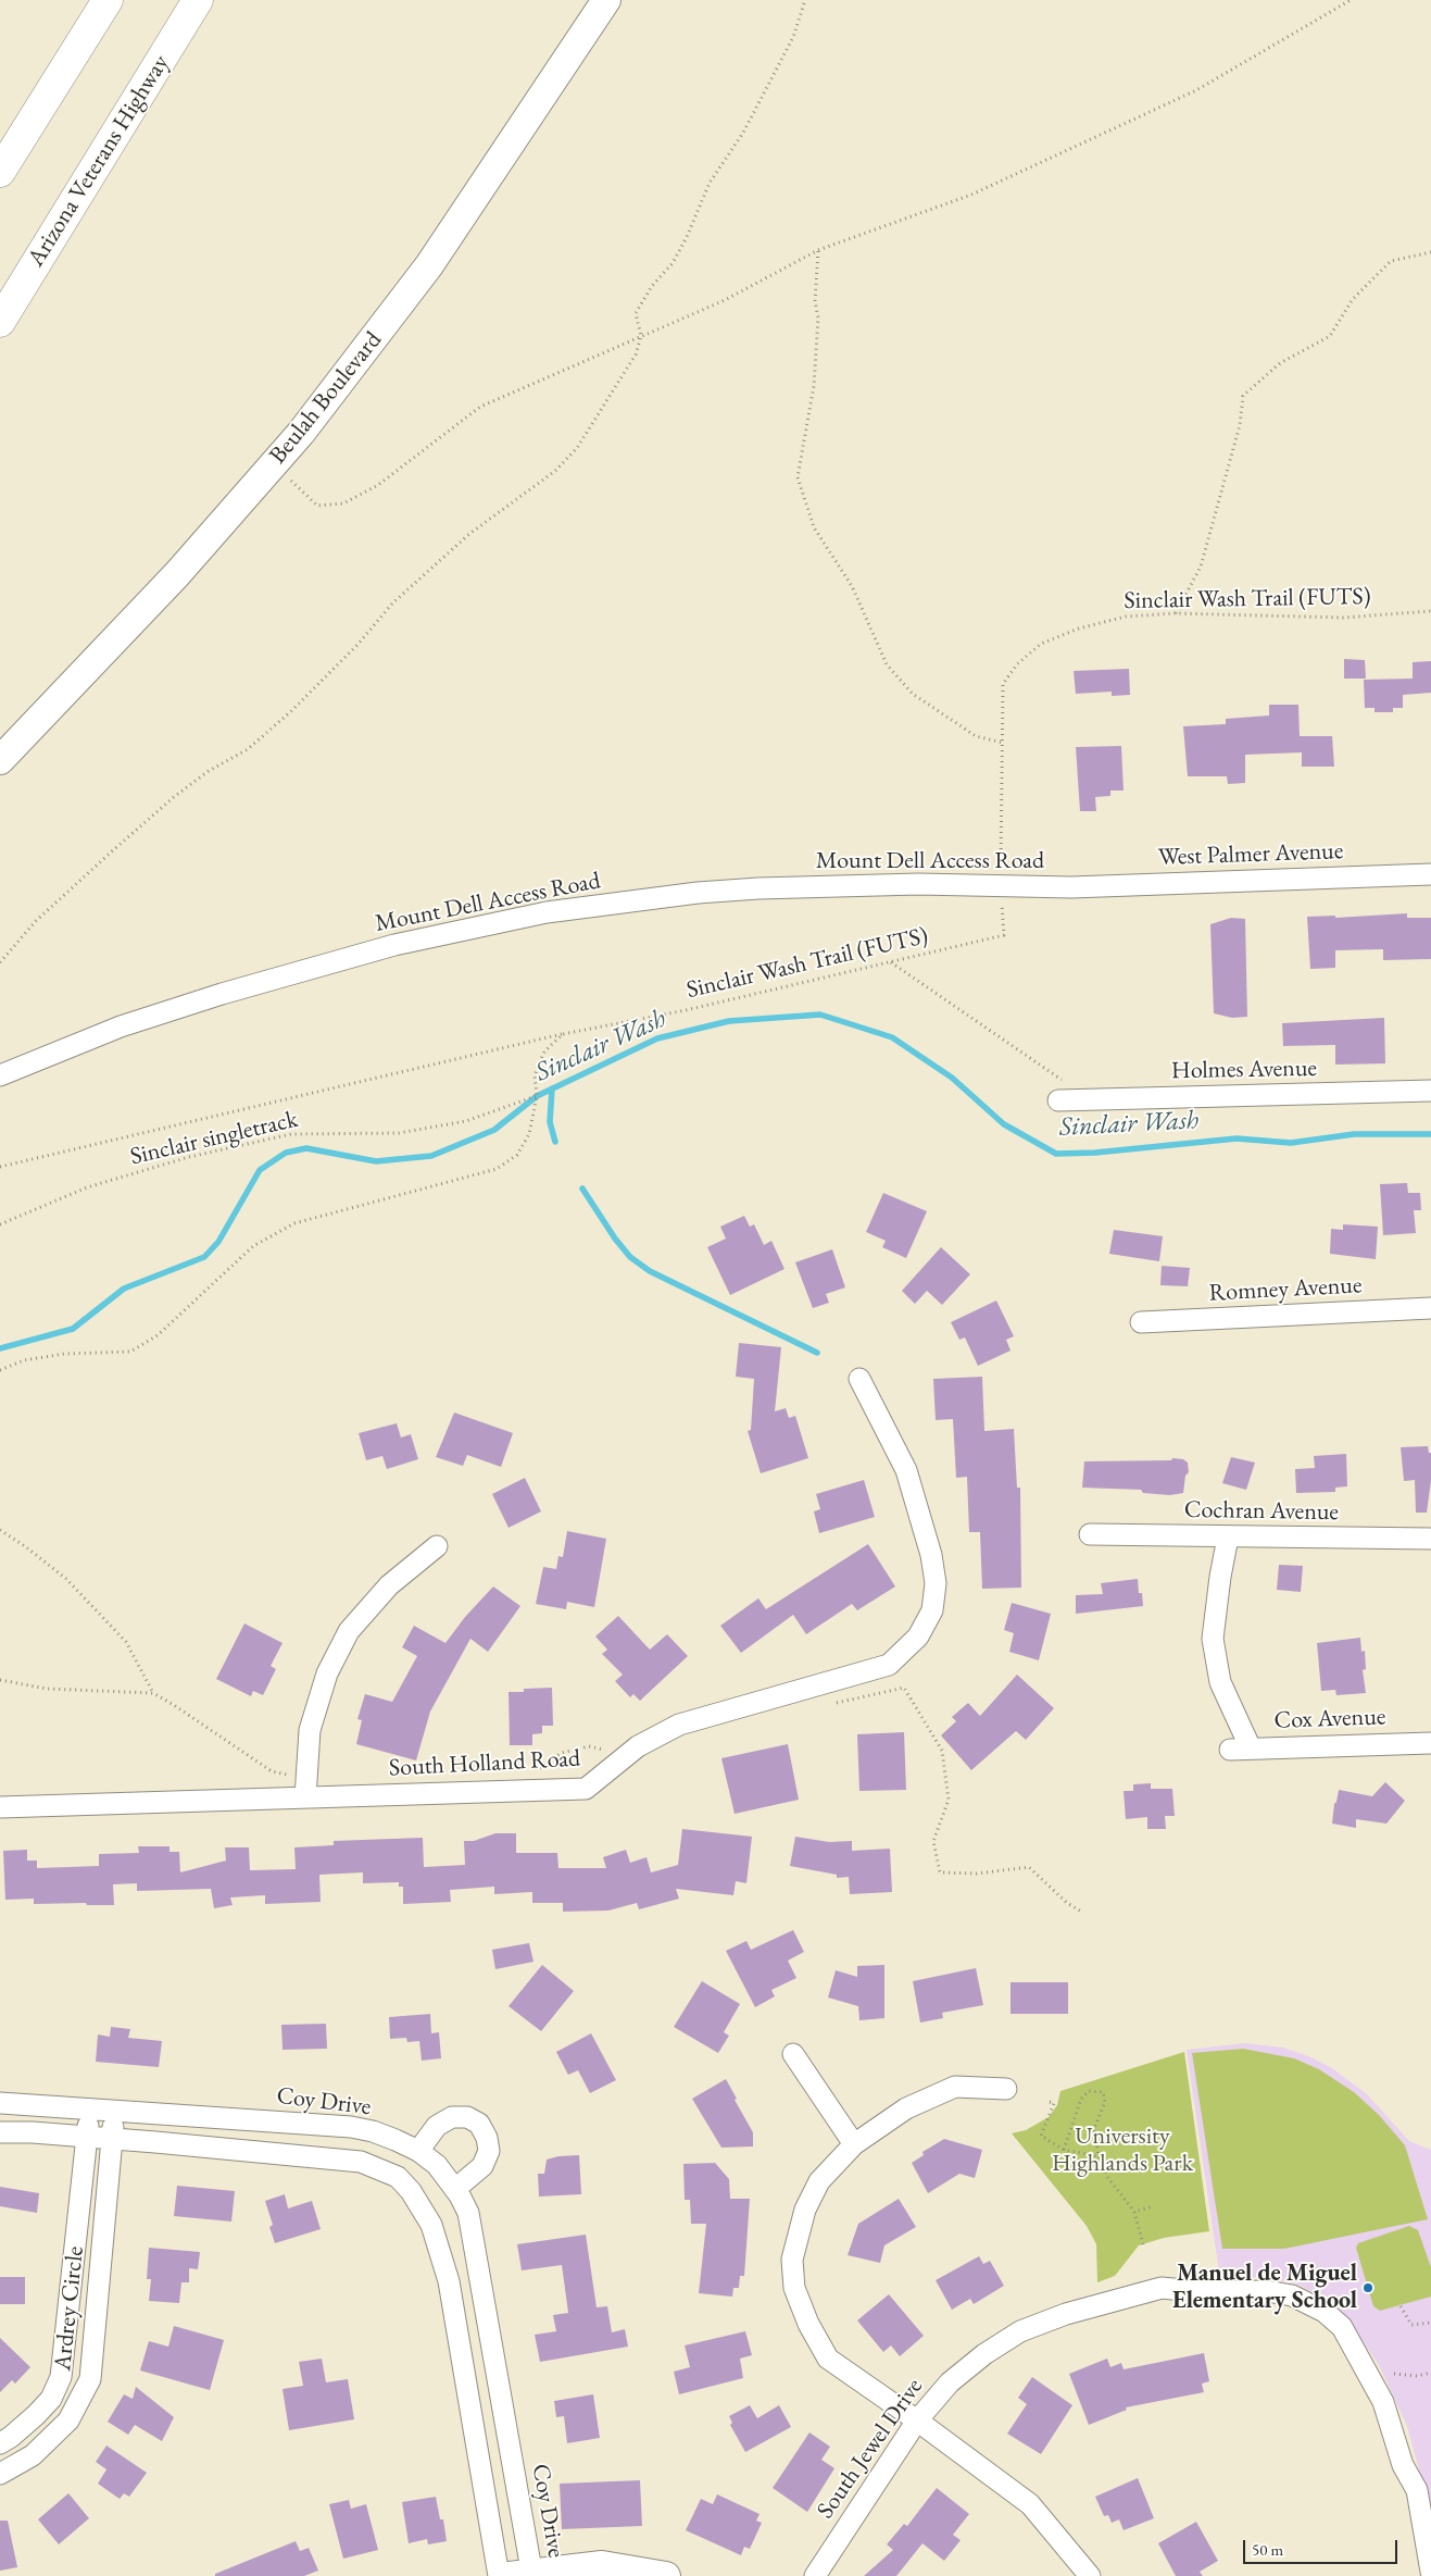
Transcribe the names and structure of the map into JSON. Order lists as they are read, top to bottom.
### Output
{
  "streets": {
    "highway": ["Arizona Veterans Highway"],
    "main road": ["Beulah Boulevard"],
    "street": [
      "West Palmer Avenue",
      "Mount Dell Access Road",
      "Holmes Avenue",
      "Romney Avenue",
      "Cochran Avenue",
      "Cox Avenue",
      "South Holland Road",
      "Coy Drive",
      "Ardrey Circle",
      "South Jewel Drive"
    ],
    "path": ["Sinclair Wash Trail (FUTS)", "Sinclair singletrack"]
  },
  "crossings": [
    ["Sinclair Wash Trail (FUTS)", "Mount Dell Access Road"],
    ["West Palmer Avenue", "Mount Dell Access Road"],
    ["Coy Drive", "Ardrey Circle"]
  ],
  "water": ["Sinclair Wash"],
  "parks": ["University Highlands Park"],
  "places": ["Manuel de Miguel Elementary School"],
  "scale_bar": "50 m"
}
